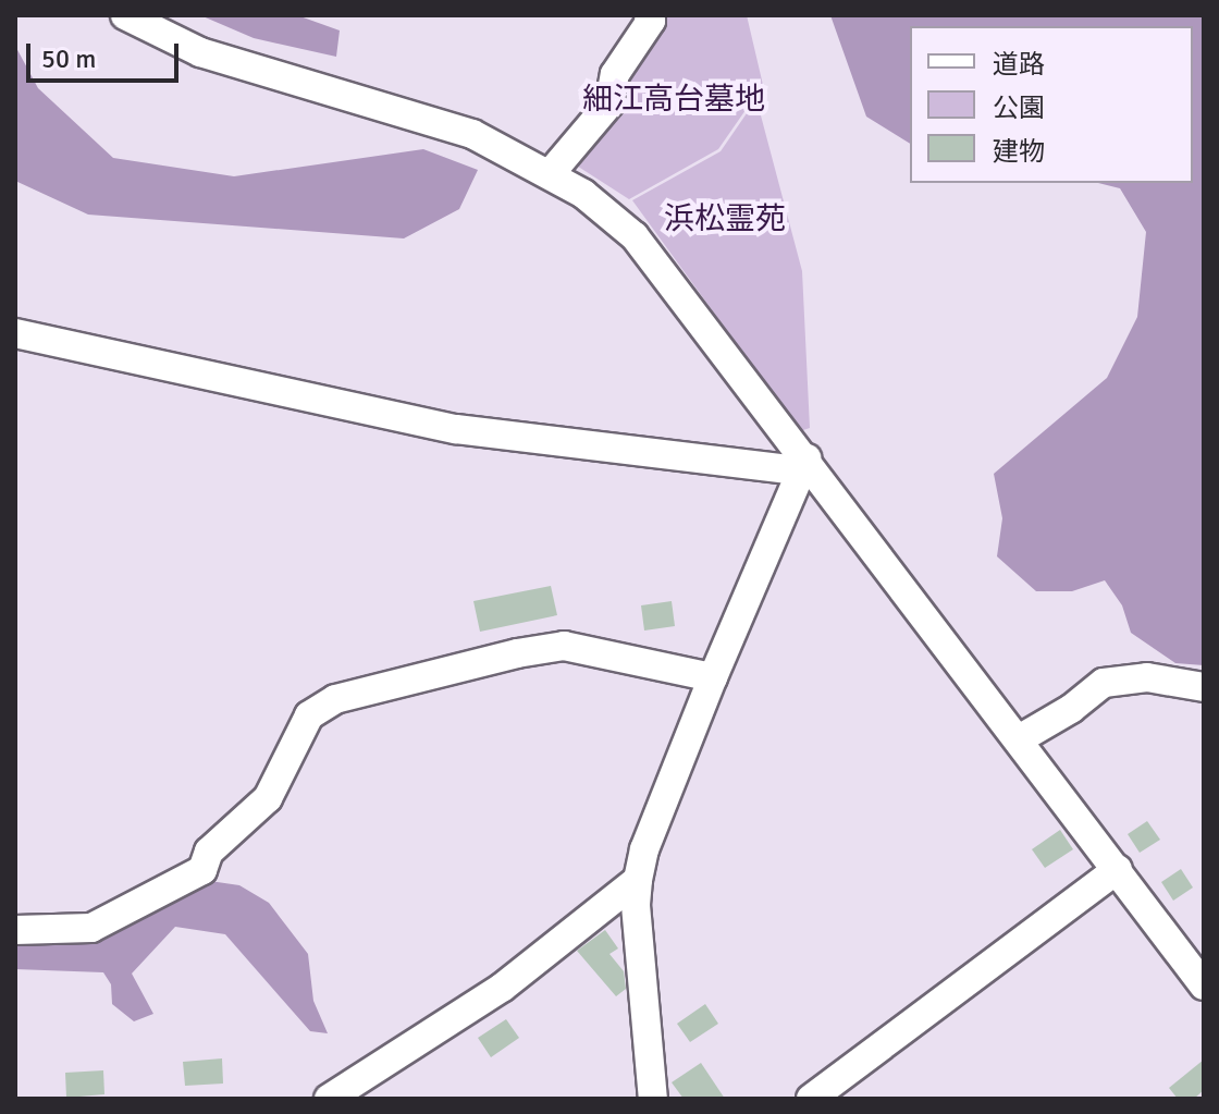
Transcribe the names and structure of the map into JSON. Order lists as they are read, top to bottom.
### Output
{
  "parks": ["細江高台墓地", "浜松霊苑"],
  "legend": ["道路", "公園", "建物"],
  "scale_bar": "50 m"
}
